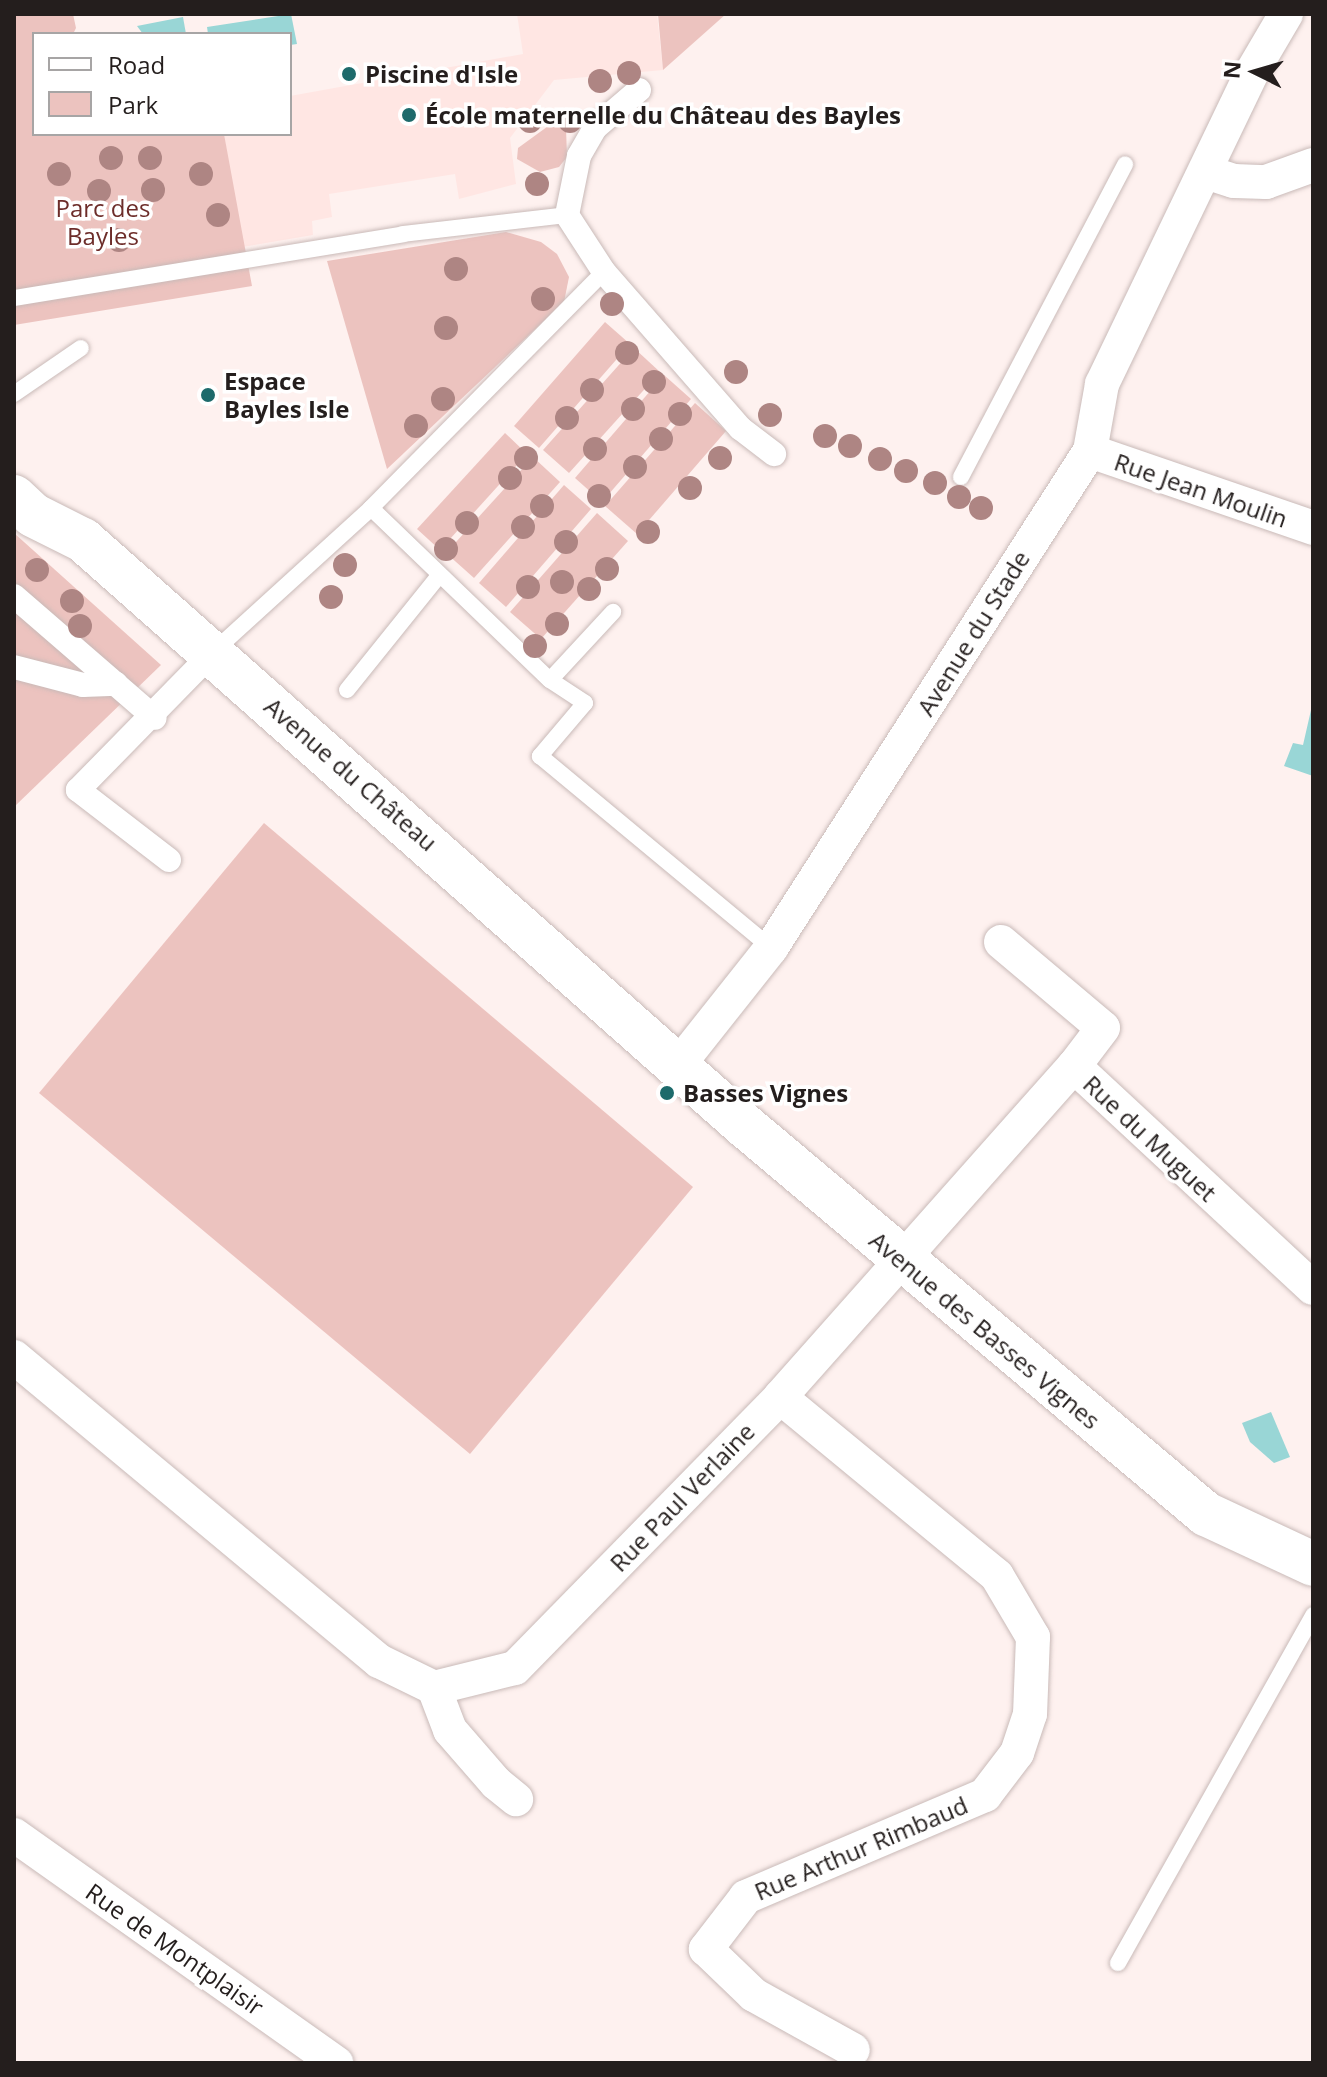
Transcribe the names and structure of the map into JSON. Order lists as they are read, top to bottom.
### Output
{
  "streets": {
    "main road": ["Avenue du Château", "Avenue des Basses Vignes"],
    "street": [
      "Rue Jean Moulin",
      "Avenue du Stade",
      "Rue du Muguet",
      "Rue Paul Verlaine",
      "Rue Arthur Rimbaud",
      "Rue de Montplaisir"
    ]
  },
  "crossings": [
    ["Rue Jean Moulin", "Avenue du Stade"],
    ["Avenue du Stade", "Avenue du Château"],
    ["Avenue du Stade", "Avenue des Basses Vignes"],
    ["Avenue du Château", "Avenue des Basses Vignes"],
    ["Rue du Muguet", "Avenue des Basses Vignes"],
    ["Rue du Muguet", "Rue Paul Verlaine"],
    ["Avenue des Basses Vignes", "Rue Paul Verlaine"],
    ["Rue Paul Verlaine", "Rue Arthur Rimbaud"]
  ],
  "parks": ["Parc des Bayles"],
  "places": [
    "Piscine d'Isle",
    "École maternelle du Château des Bayles",
    "Espace Bayles Isle",
    "Basses Vignes"
  ],
  "legend": ["Road", "Park"],
  "north": "left"
}
